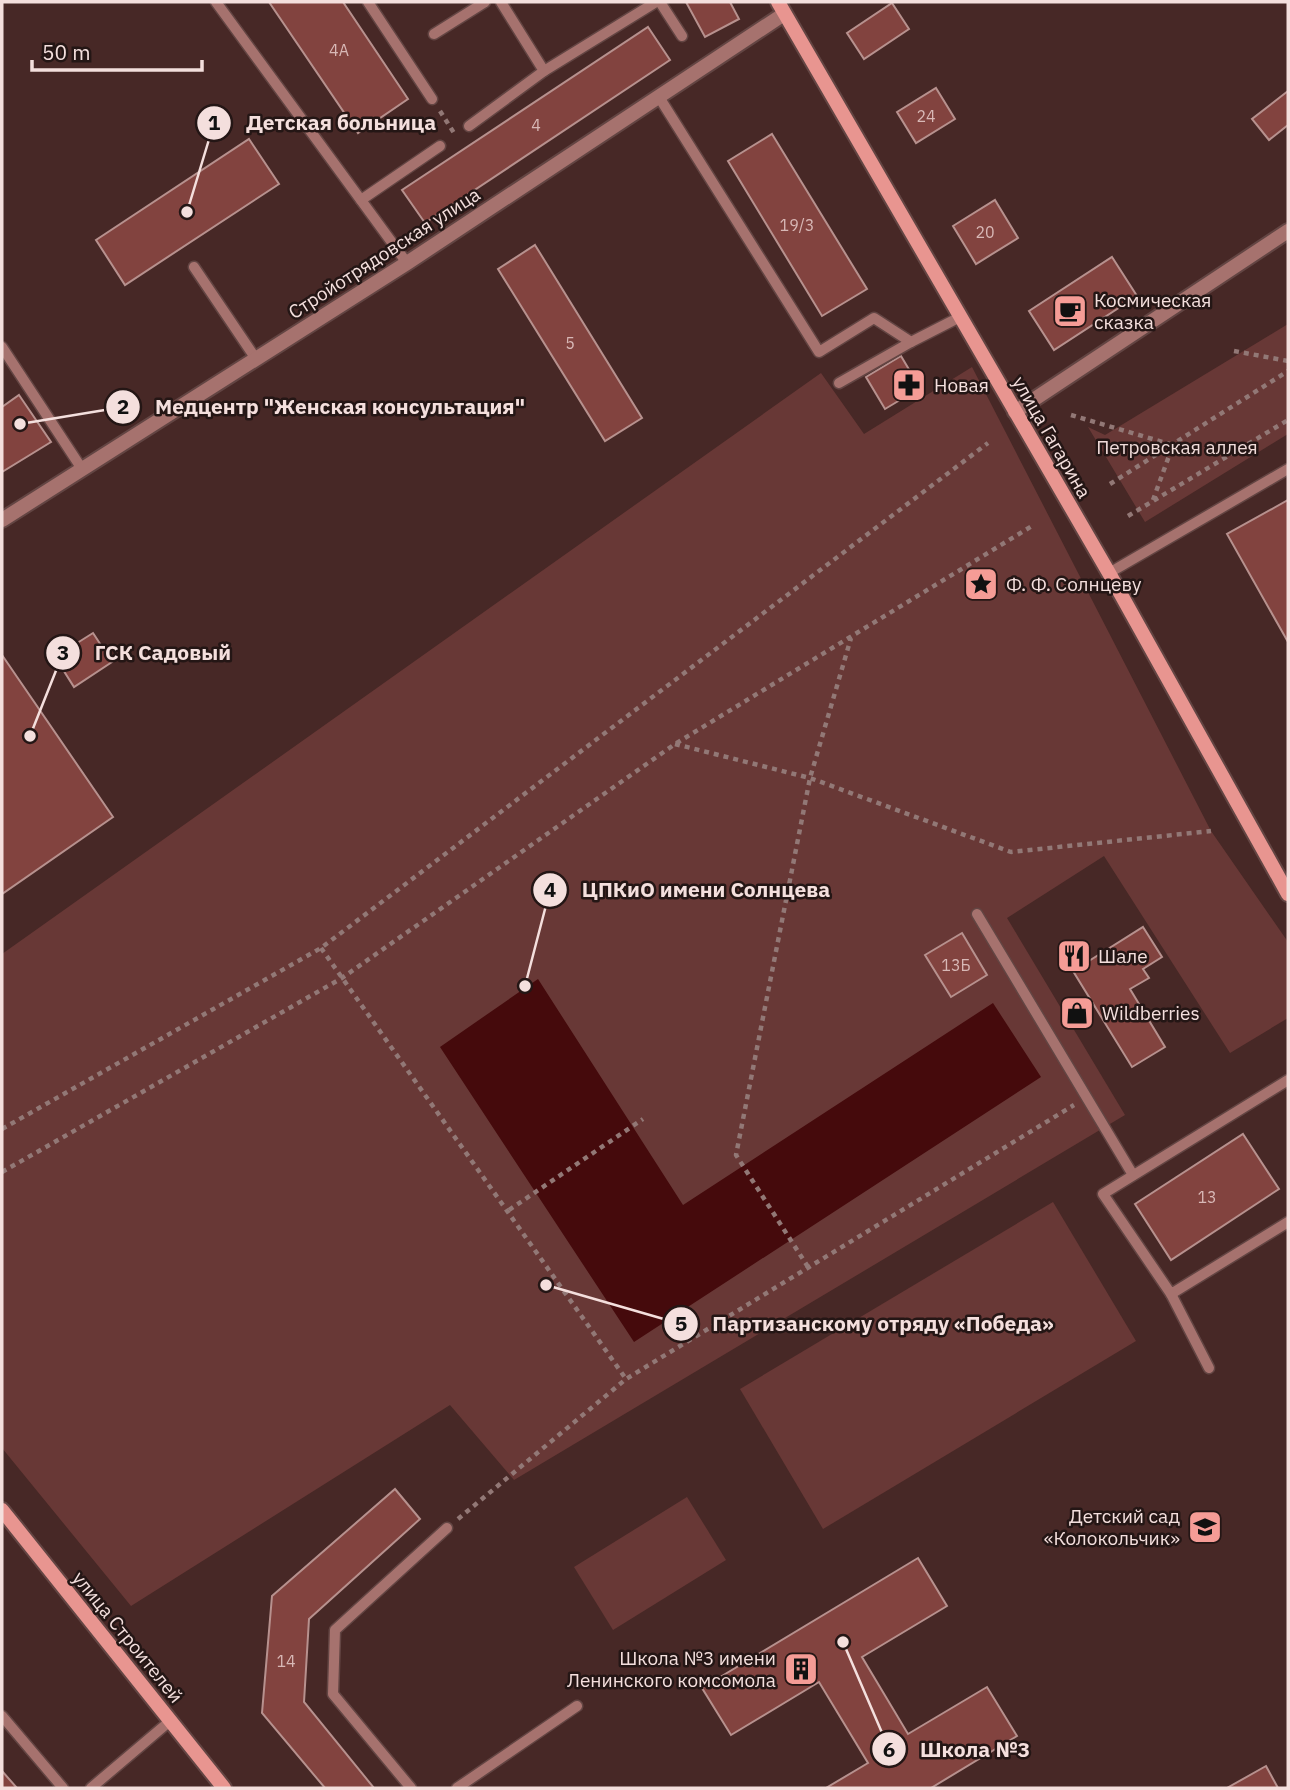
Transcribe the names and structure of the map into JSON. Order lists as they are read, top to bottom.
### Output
{
  "streets": {
    "main road": ["улица Гагарина", "улица Строителей"],
    "street": ["Стройотрядовская улица"]
  },
  "crossings": [
    ["Стройотрядовская улица", "улица Гагарина"]
  ],
  "parks": ["Петровская аллея"],
  "places": {
    "other": [
      "Детская больница",
      "Медцентр \"Женская консультация\"",
      "ГСК Садовый",
      "ЦПКиО имени Солнцева",
      "Партизанскому отряду «Победа»",
      "Школа №3"
    ],
    "cafe": ["Космическая сказка"],
    "pharmacy": ["Новая"],
    "place": ["Ф. Ф. Солнцеву"],
    "restaurant": ["Шале"],
    "shop": ["Wildberries"],
    "school or university": ["Детский сад «Колокольчик»"],
    "building": ["Школа №3 имени Ленинского комсомола"]
  },
  "house_numbers": [
    "4А",
    "24",
    "4",
    "19/3",
    "20",
    "5",
    "13Б",
    "13",
    "14"
  ],
  "scale_bar": "50 m"
}
